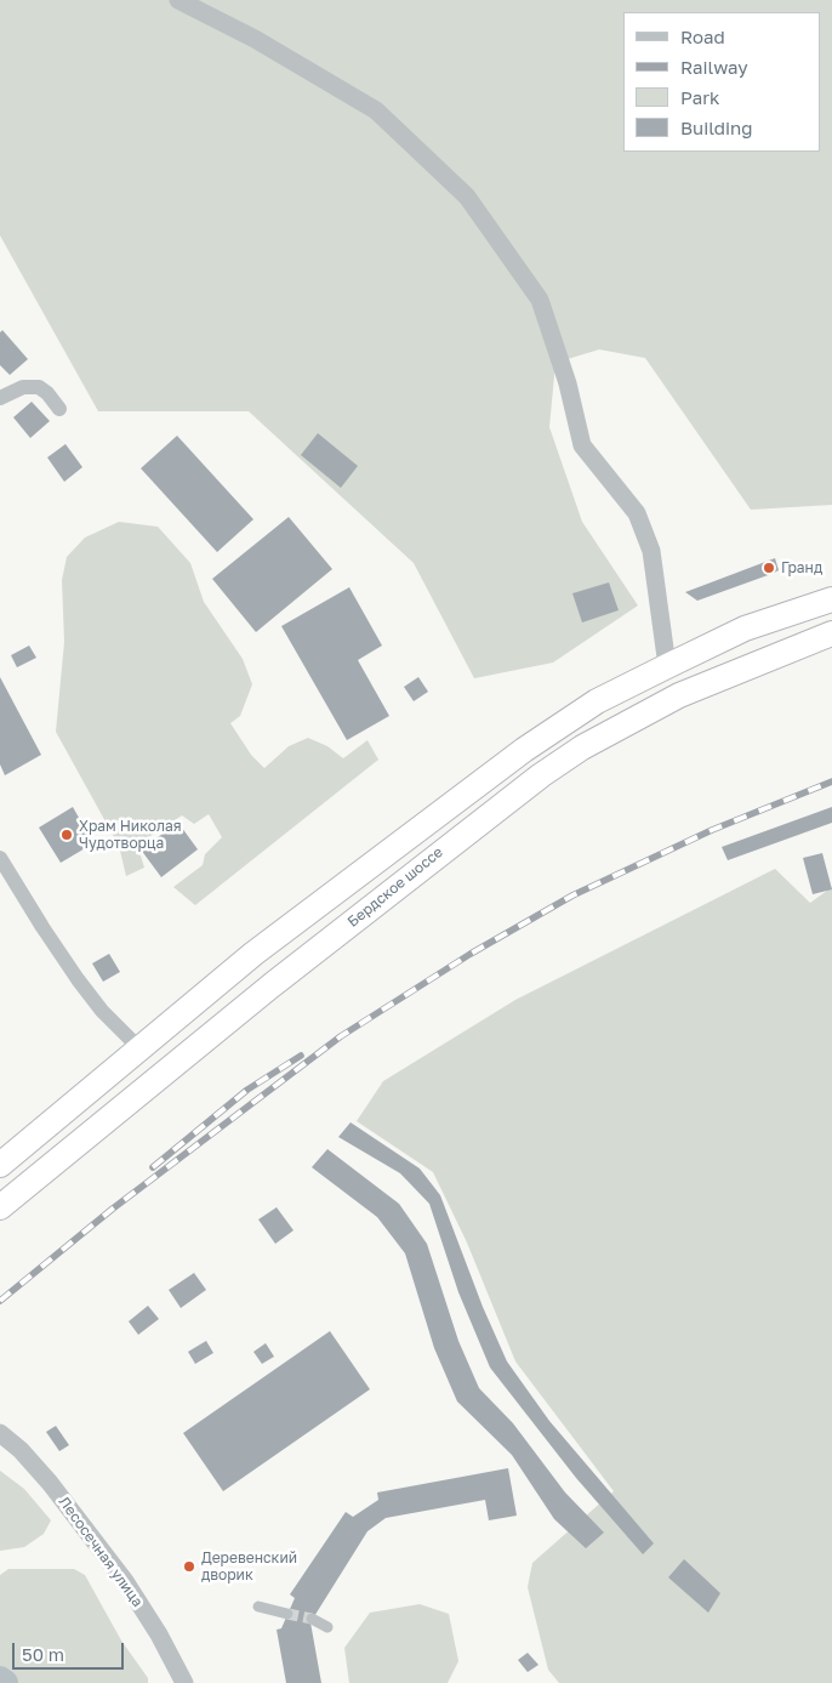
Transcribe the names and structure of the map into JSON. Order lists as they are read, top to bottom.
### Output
{
  "streets": {
    "highway": ["Бердское шоссе"],
    "street": ["Лесосечная улица"]
  },
  "places": ["Гранд", "Храм Николая Чудотворца", "Деревенский дворик"],
  "legend": [
    "Road",
    "Railway",
    "Park",
    "Building"
  ],
  "scale_bar": "50 m"
}
